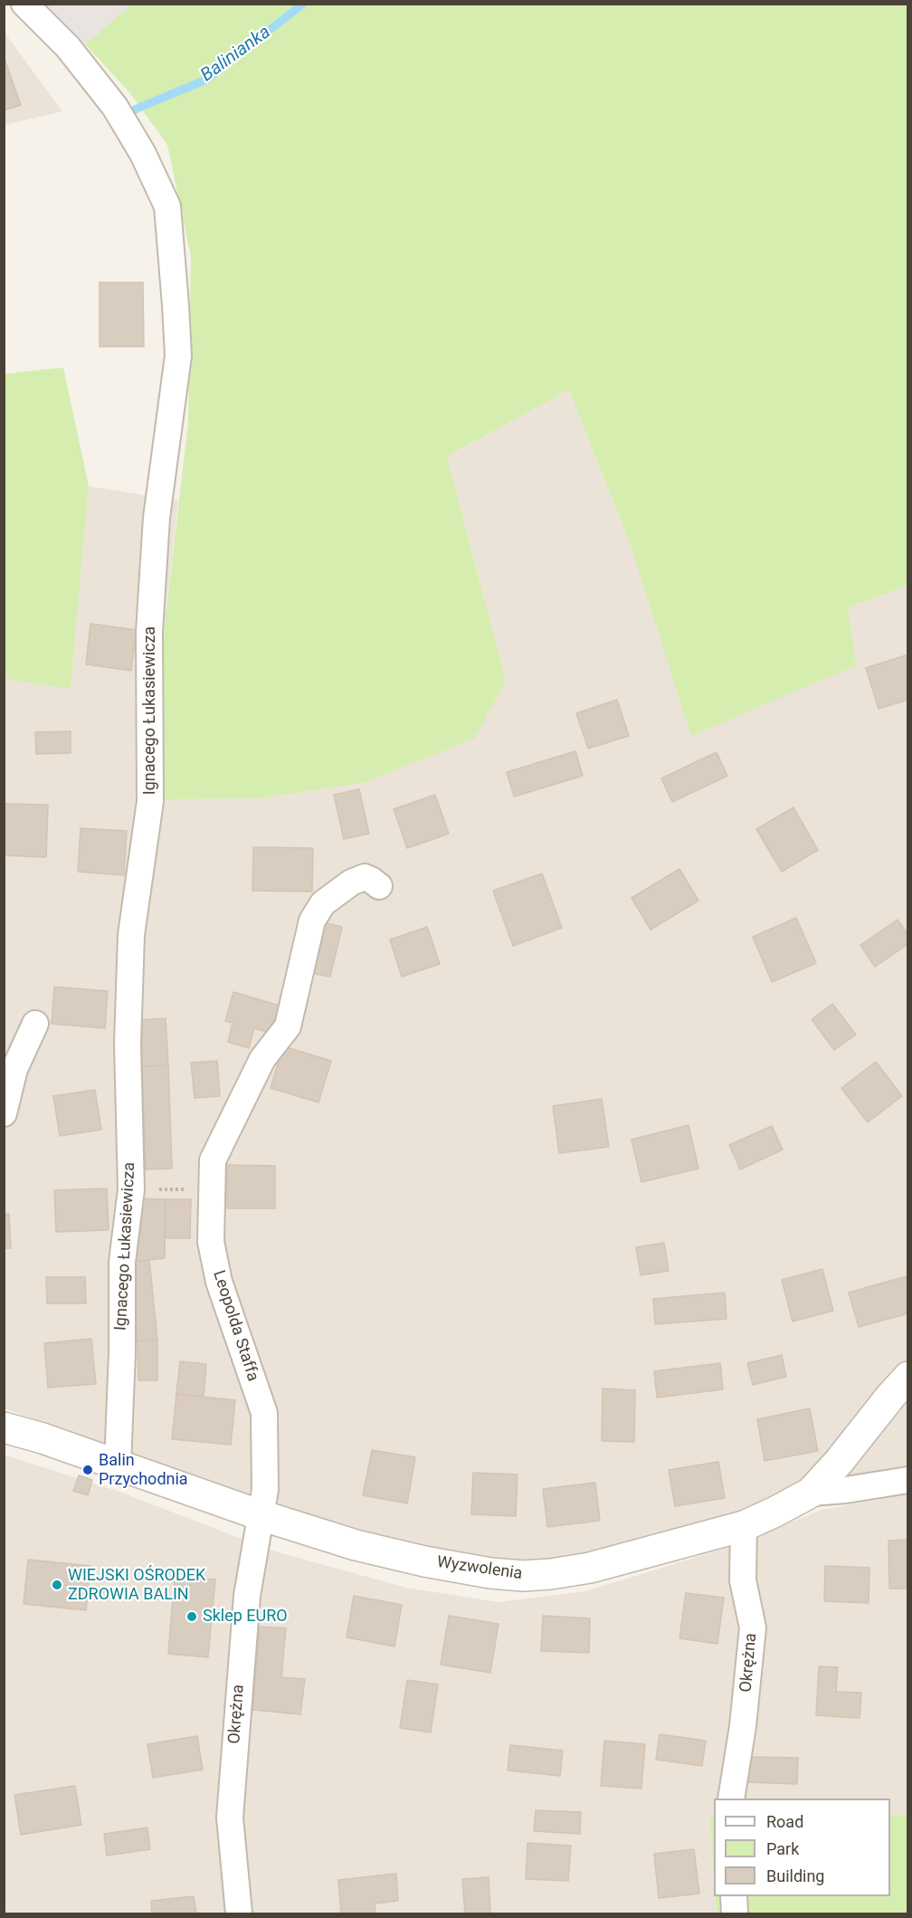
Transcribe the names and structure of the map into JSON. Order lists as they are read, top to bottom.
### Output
{
  "streets": {
    "street": [
      "Ignacego Łukasiewicza",
      "Leopolda Staffa",
      "Wyzwolenia",
      "Okrężna"
    ]
  },
  "crossings": [
    ["Ignacego Łukasiewicza", "Wyzwolenia"],
    ["Leopolda Staffa", "Wyzwolenia"],
    ["Leopolda Staffa", "Okrężna"],
    ["Wyzwolenia", "Okrężna"]
  ],
  "water": ["Balinianka"],
  "places": ["Balin Przychodnia", "WIEJSKI OŚRODEK ZDROWIA BALIN", "Sklep EURO"],
  "legend": ["Road", "Park", "Building"]
}
